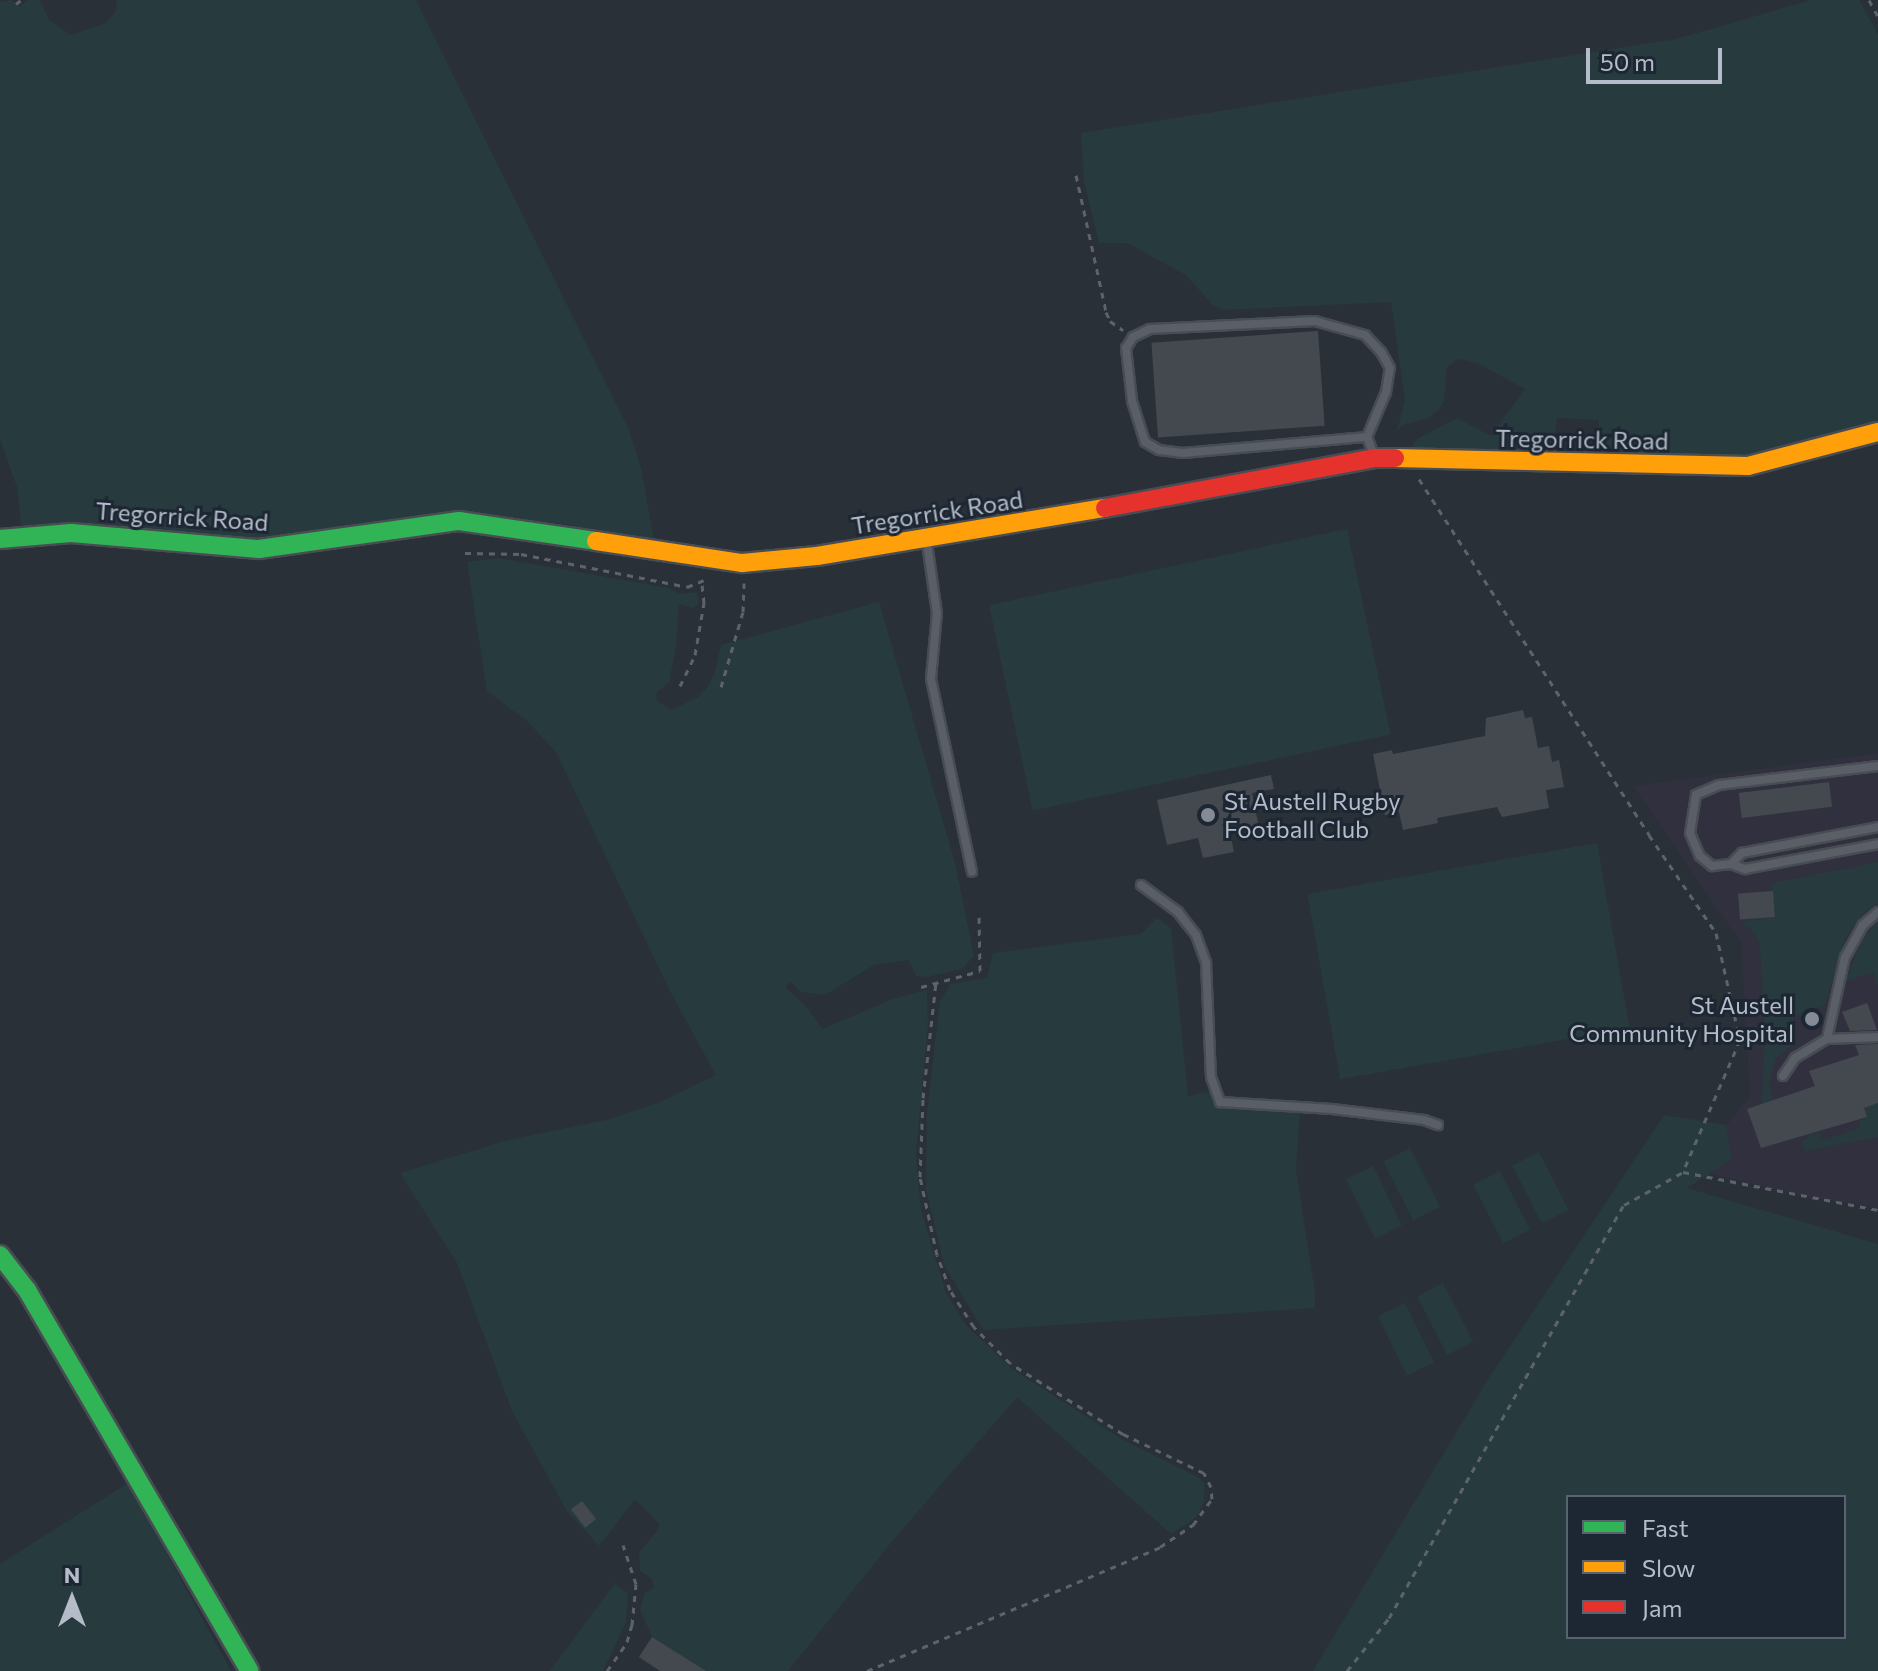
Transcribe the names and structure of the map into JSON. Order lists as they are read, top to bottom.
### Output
{
  "streets": {
    "street": ["Tregorrick Road"]
  },
  "places": ["St Austell Rugby Football Club", "St Austell Community Hospital"],
  "legend": ["Fast", "Slow", "Jam"],
  "scale_bar": "50 m",
  "north": "top"
}
